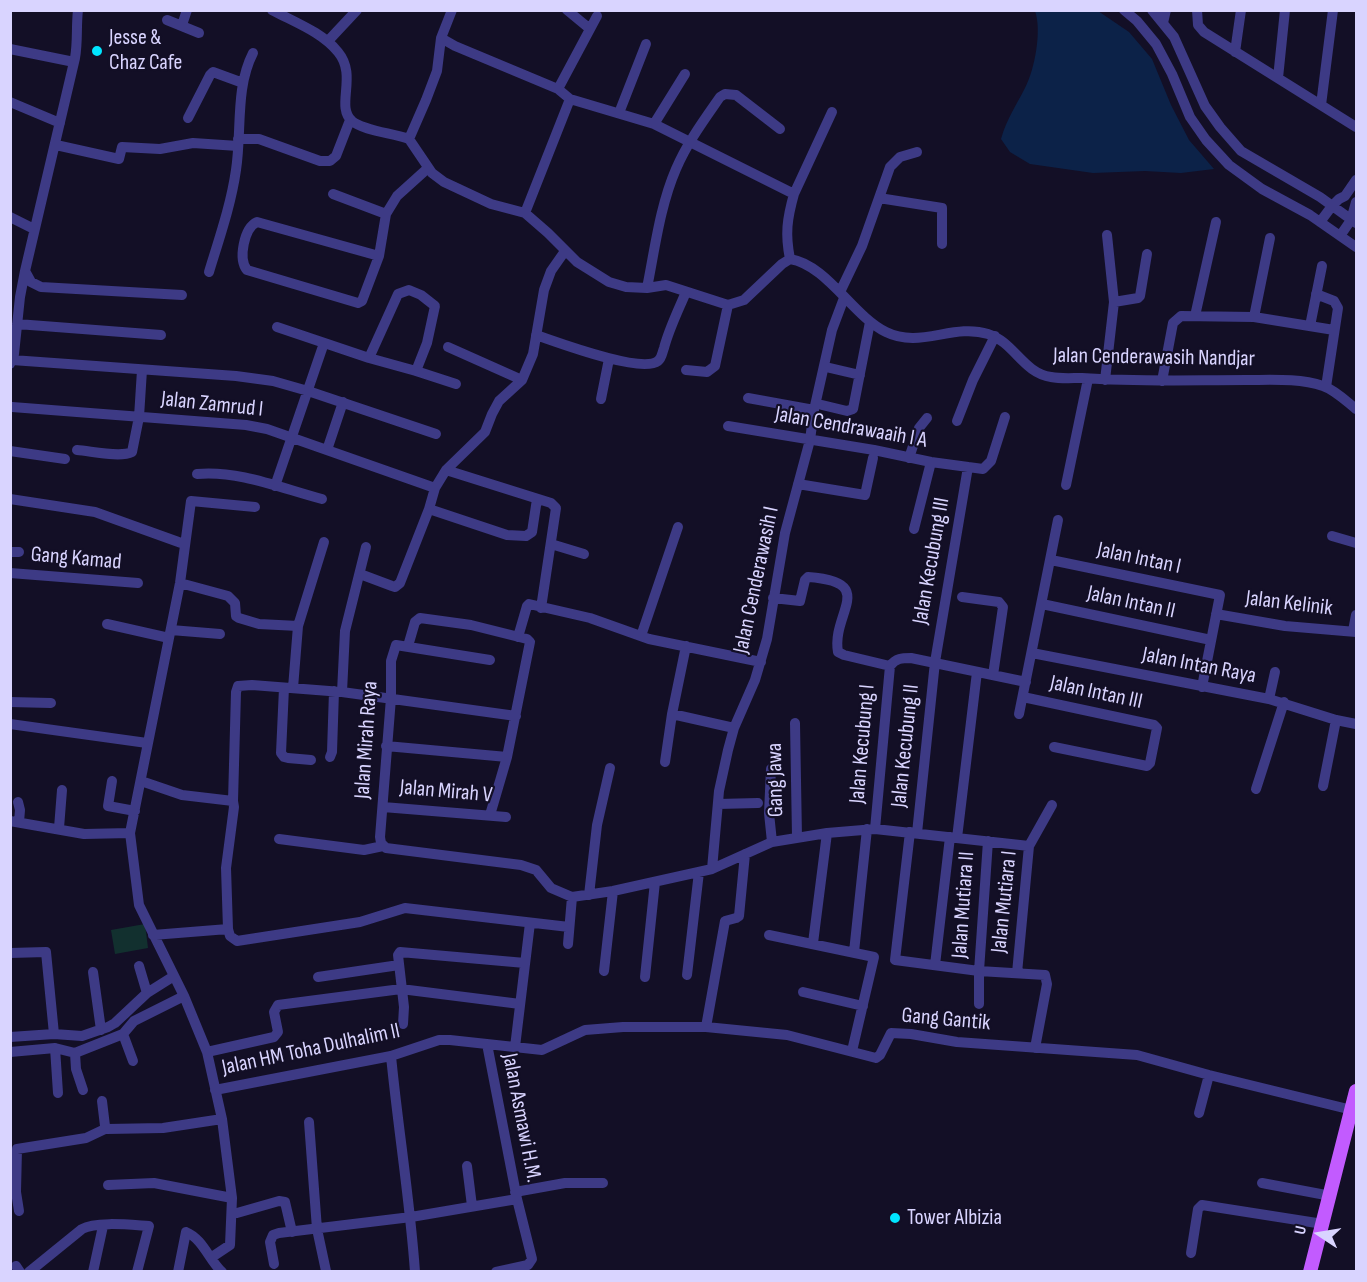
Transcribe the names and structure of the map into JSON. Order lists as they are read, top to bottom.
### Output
{
  "streets": {
    "street": [
      "Jalan Cenderawasih Nandjar",
      "Jalan Zamrud I",
      "Jalan Cendrawaaih I A",
      "Gang Kamad",
      "Jalan Intan I",
      "Jalan Kecubung III",
      "Jalan Cenderawasih I",
      "Jalan Intan II",
      "Jalan Kelinik",
      "Jalan Intan Raya",
      "Jalan Intan III",
      "Jalan Mirah Raya",
      "Jalan Kecubung I",
      "Jalan Kecubung II",
      "Gang Jawa",
      "Jalan Mirah V",
      "Jalan Mutiara I",
      "Jalan Mutiara II",
      "Gang Gantik",
      "Jalan HM Toha Dulhalim II",
      "Jalan Asmawi H.M."
    ]
  },
  "crossings": [
    ["Jalan Cendrawaaih I A", "Jalan Kecubung III"],
    ["Jalan Cendrawaaih I A", "Jalan Cenderawasih I"],
    ["Jalan Intan I", "Jalan Kelinik"],
    ["Jalan Kecubung III", "Jalan Kecubung II"],
    ["Jalan Mirah Raya", "Jalan Mirah V"],
    ["Gang Gantik", "Jalan HM Toha Dulhalim II"],
    ["Gang Gantik", "Jalan Asmawi H.M."],
    ["Jalan HM Toha Dulhalim II", "Jalan Asmawi H.M."]
  ],
  "places": ["Jesse & Chaz Cafe", "Tower Albizia"],
  "north": "left"
}
